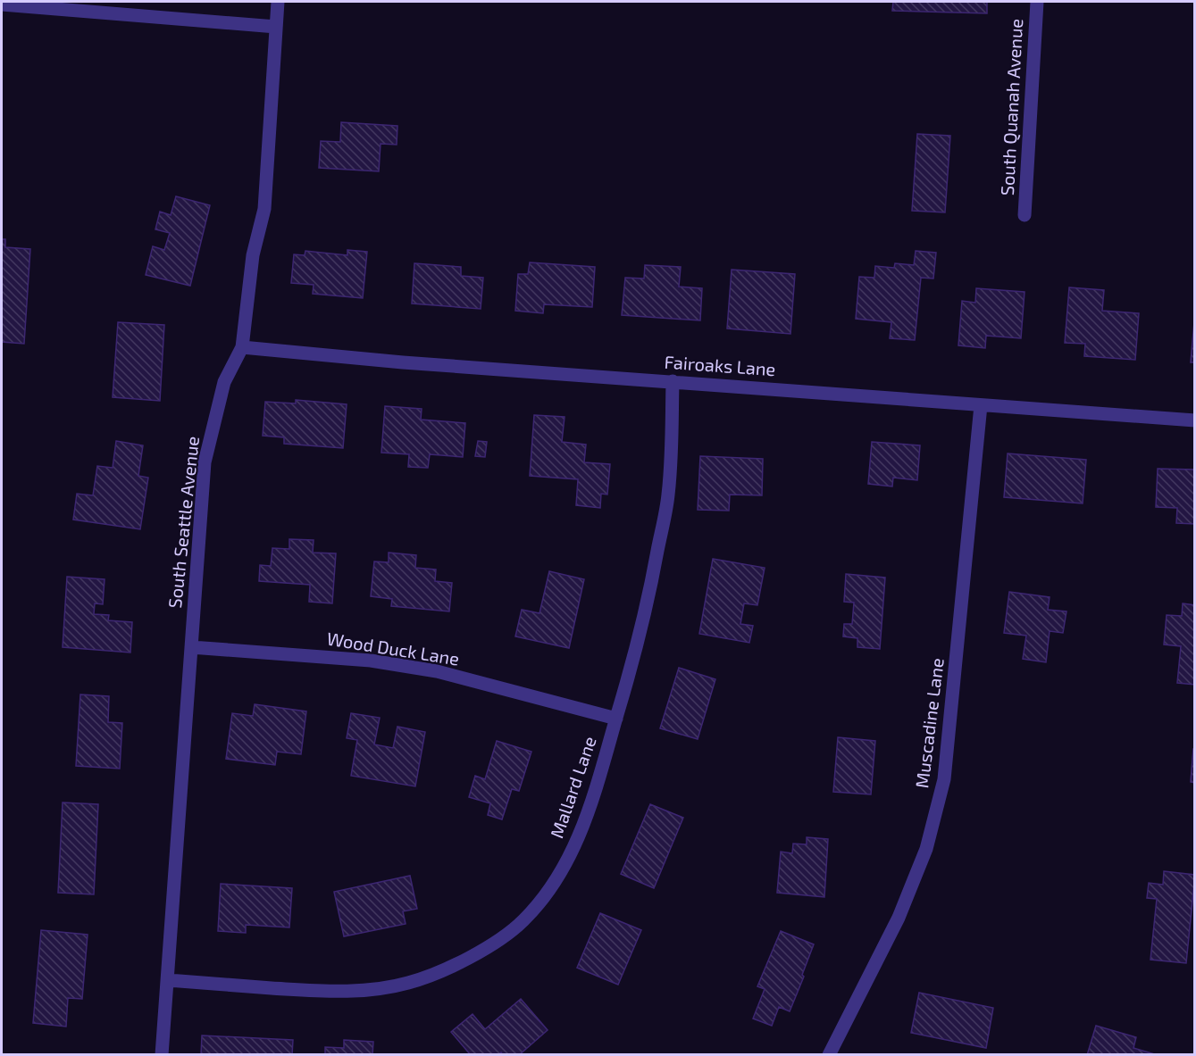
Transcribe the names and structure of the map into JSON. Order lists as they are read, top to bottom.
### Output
{
  "streets": {
    "street": [
      "South Quanah Avenue",
      "Fairoaks Lane",
      "South Seattle Avenue",
      "Wood Duck Lane",
      "Muscadine Lane",
      "Mallard Lane"
    ]
  },
  "crossings": [
    ["Fairoaks Lane", "South Seattle Avenue"],
    ["Fairoaks Lane", "Muscadine Lane"],
    ["Fairoaks Lane", "Mallard Lane"],
    ["South Seattle Avenue", "Wood Duck Lane"],
    ["South Seattle Avenue", "Mallard Lane"],
    ["Wood Duck Lane", "Mallard Lane"]
  ]
}
